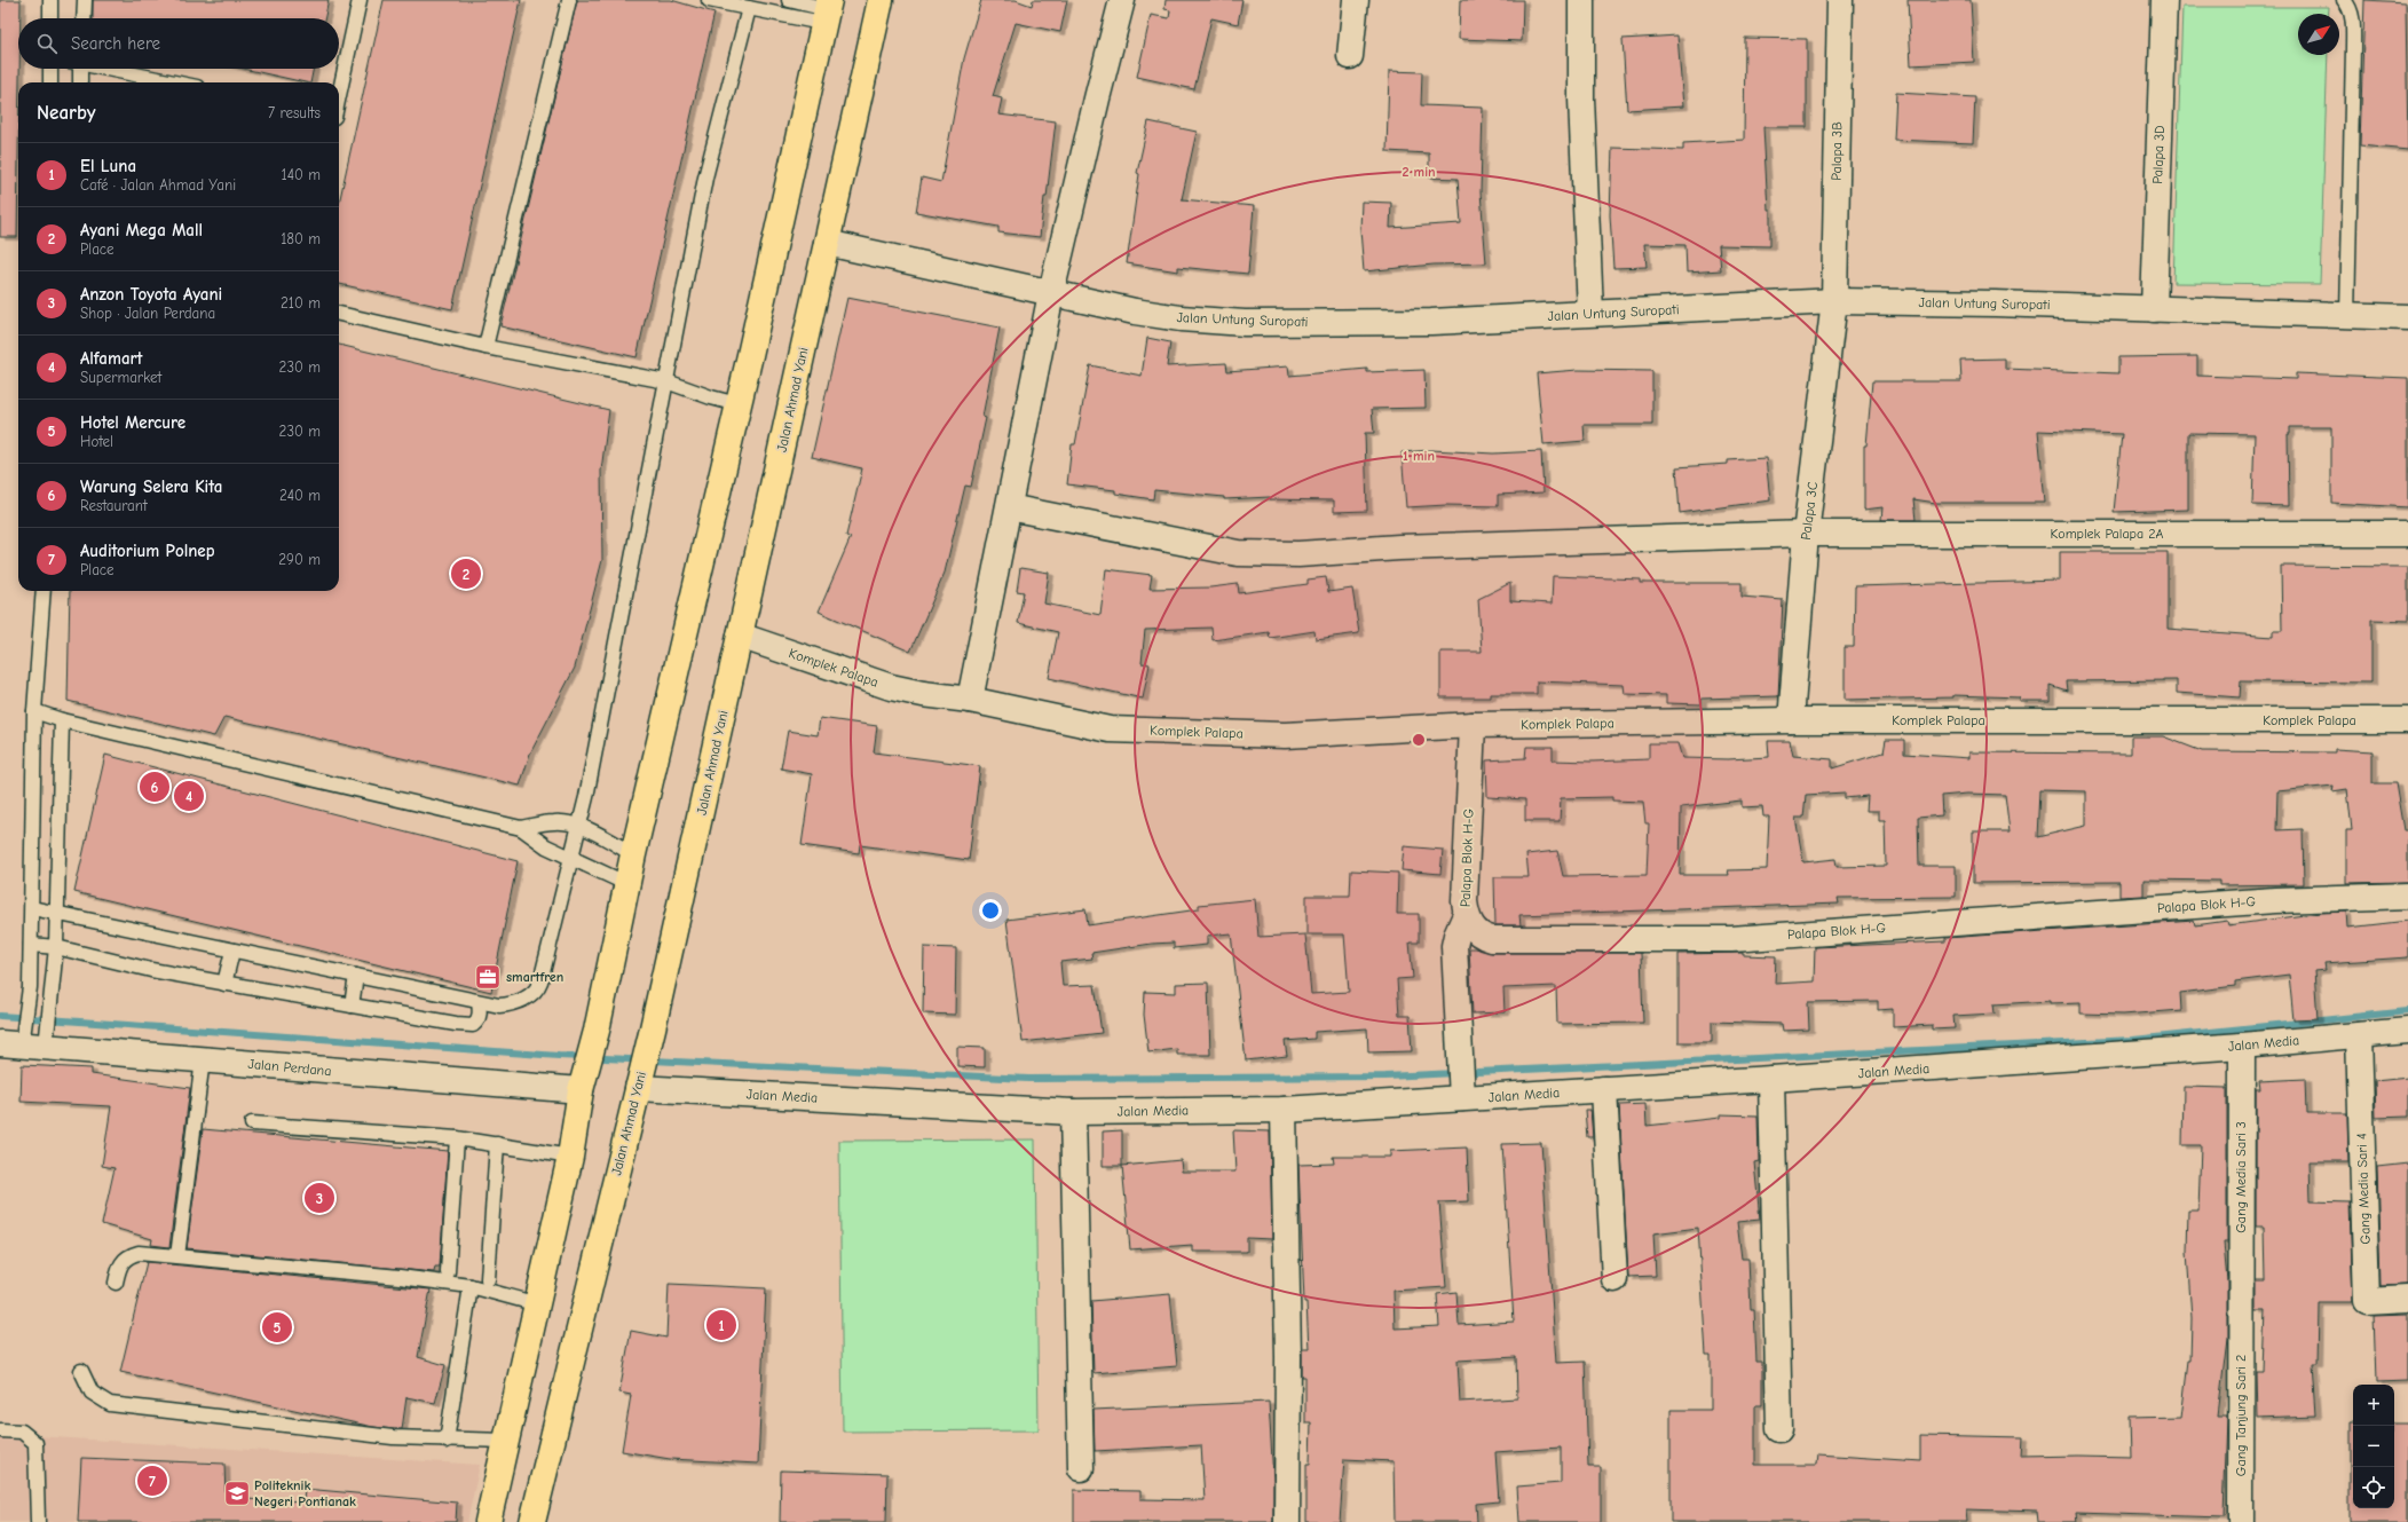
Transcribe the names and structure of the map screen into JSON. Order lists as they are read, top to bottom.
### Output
{
  "streets": {
    "highway": ["Jalan Ahmad Yani"],
    "street": [
      "Palapa 3B",
      "Palapa 3D",
      "Jalan Untung Suropati",
      "Palapa 3C",
      "Komplek Palapa 2A",
      "Komplek Palapa",
      "Palapa Blok H-G",
      "Jalan Media",
      "Jalan Perdana",
      "Gang Media Sari 3",
      "Gang Media Sari 4",
      "Gang Tanjung Sari 2"
    ]
  },
  "crossings": [
    ["Palapa 3B", "Jalan Untung Suropati"],
    ["Palapa 3B", "Palapa 3C"],
    ["Palapa 3D", "Jalan Untung Suropati"],
    ["Jalan Untung Suropati", "Jalan Ahmad Yani"],
    ["Jalan Untung Suropati", "Palapa 3C"],
    ["Jalan Ahmad Yani", "Komplek Palapa"],
    ["Jalan Ahmad Yani", "Jalan Media"],
    ["Palapa 3C", "Komplek Palapa 2A"],
    ["Palapa 3C", "Komplek Palapa"],
    ["Komplek Palapa", "Palapa Blok H-G"],
    ["Jalan Media", "Gang Media Sari 3"],
    ["Jalan Media", "Gang Media Sari 4"],
    ["Gang Media Sari 3", "Gang Tanjung Sari 2"]
  ],
  "places": {
    "office": ["smartfren"],
    "school or university": ["Politeknik Negeri Pontianak"]
  },
  "north": "top right",
  "page": {
    "search": "Search here",
    "heading": ["Nearby", "7 results"],
    "list": [
      {
        "mark": "1",
        "name": "El Luna",
        "note": "Café · Jalan Ahmad Yani",
        "value": "140 m"
      },
      {
        "mark": "2",
        "name": "Ayani Mega Mall",
        "note": "Place",
        "value": "180 m"
      },
      {
        "mark": "3",
        "name": "Anzon Toyota Ayani",
        "note": "Shop · Jalan Perdana",
        "value": "210 m"
      },
      {
        "mark": "4",
        "name": "Alfamart",
        "note": "Supermarket",
        "value": "230 m"
      },
      {
        "mark": "5",
        "name": "Hotel Mercure",
        "note": "Hotel",
        "value": "230 m"
      },
      {
        "mark": "6",
        "name": "Warung Selera Kita",
        "note": "Restaurant",
        "value": "240 m"
      },
      {
        "mark": "7",
        "name": "Auditorium Polnep",
        "note": "Place",
        "value": "290 m"
      }
    ],
    "pins": [
      "2",
      "6",
      "4",
      "3",
      "1",
      "5",
      "7"
    ],
    "map_buttons": ["+", "−"]
  },
  "rings": ["2 min", "1 min"]
}
